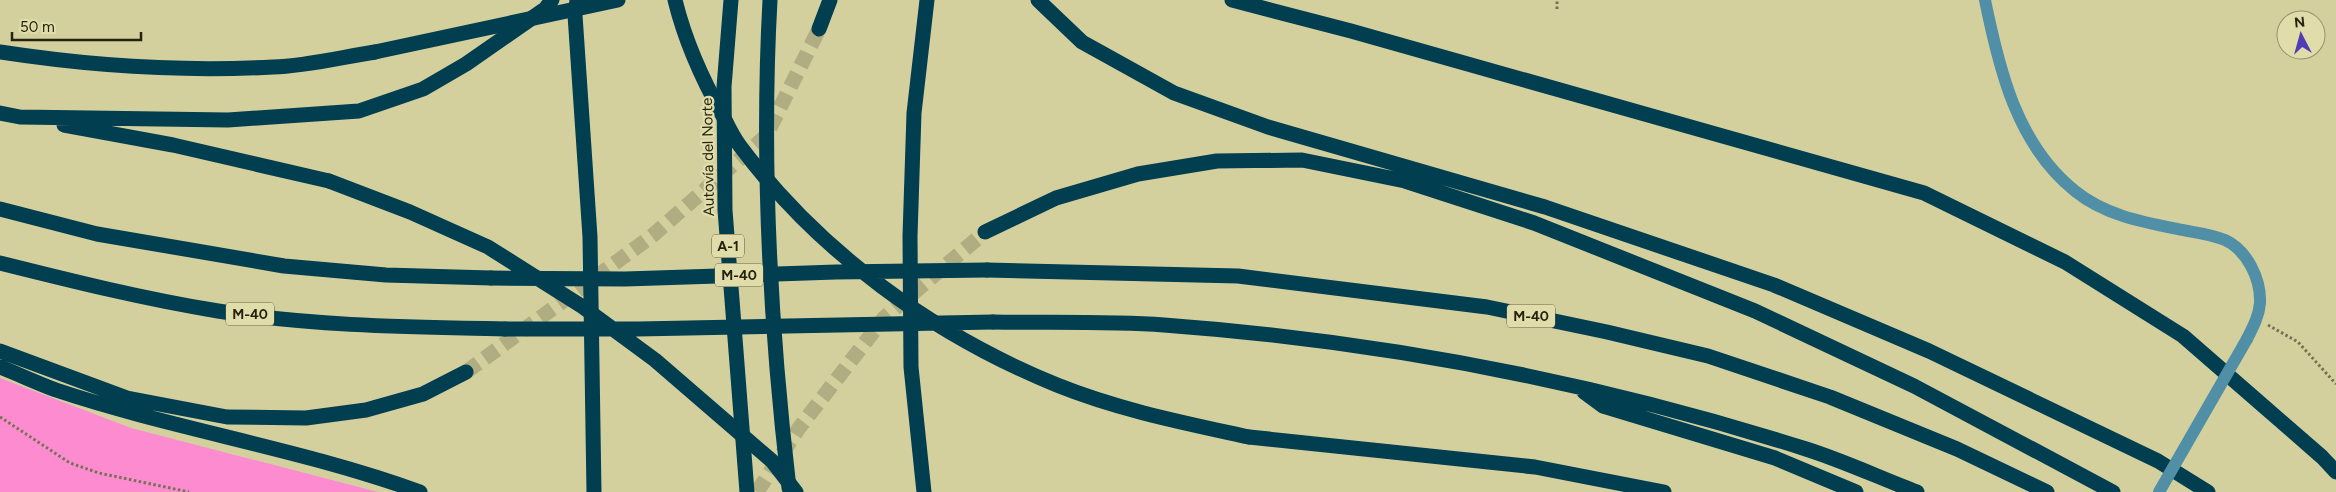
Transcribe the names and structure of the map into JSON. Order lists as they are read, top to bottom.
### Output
{
  "streets": {
    "highway": ["Autovía del Norte", "A-1", "M-40"]
  },
  "scale_bar": "50 m",
  "north": "top"
}
